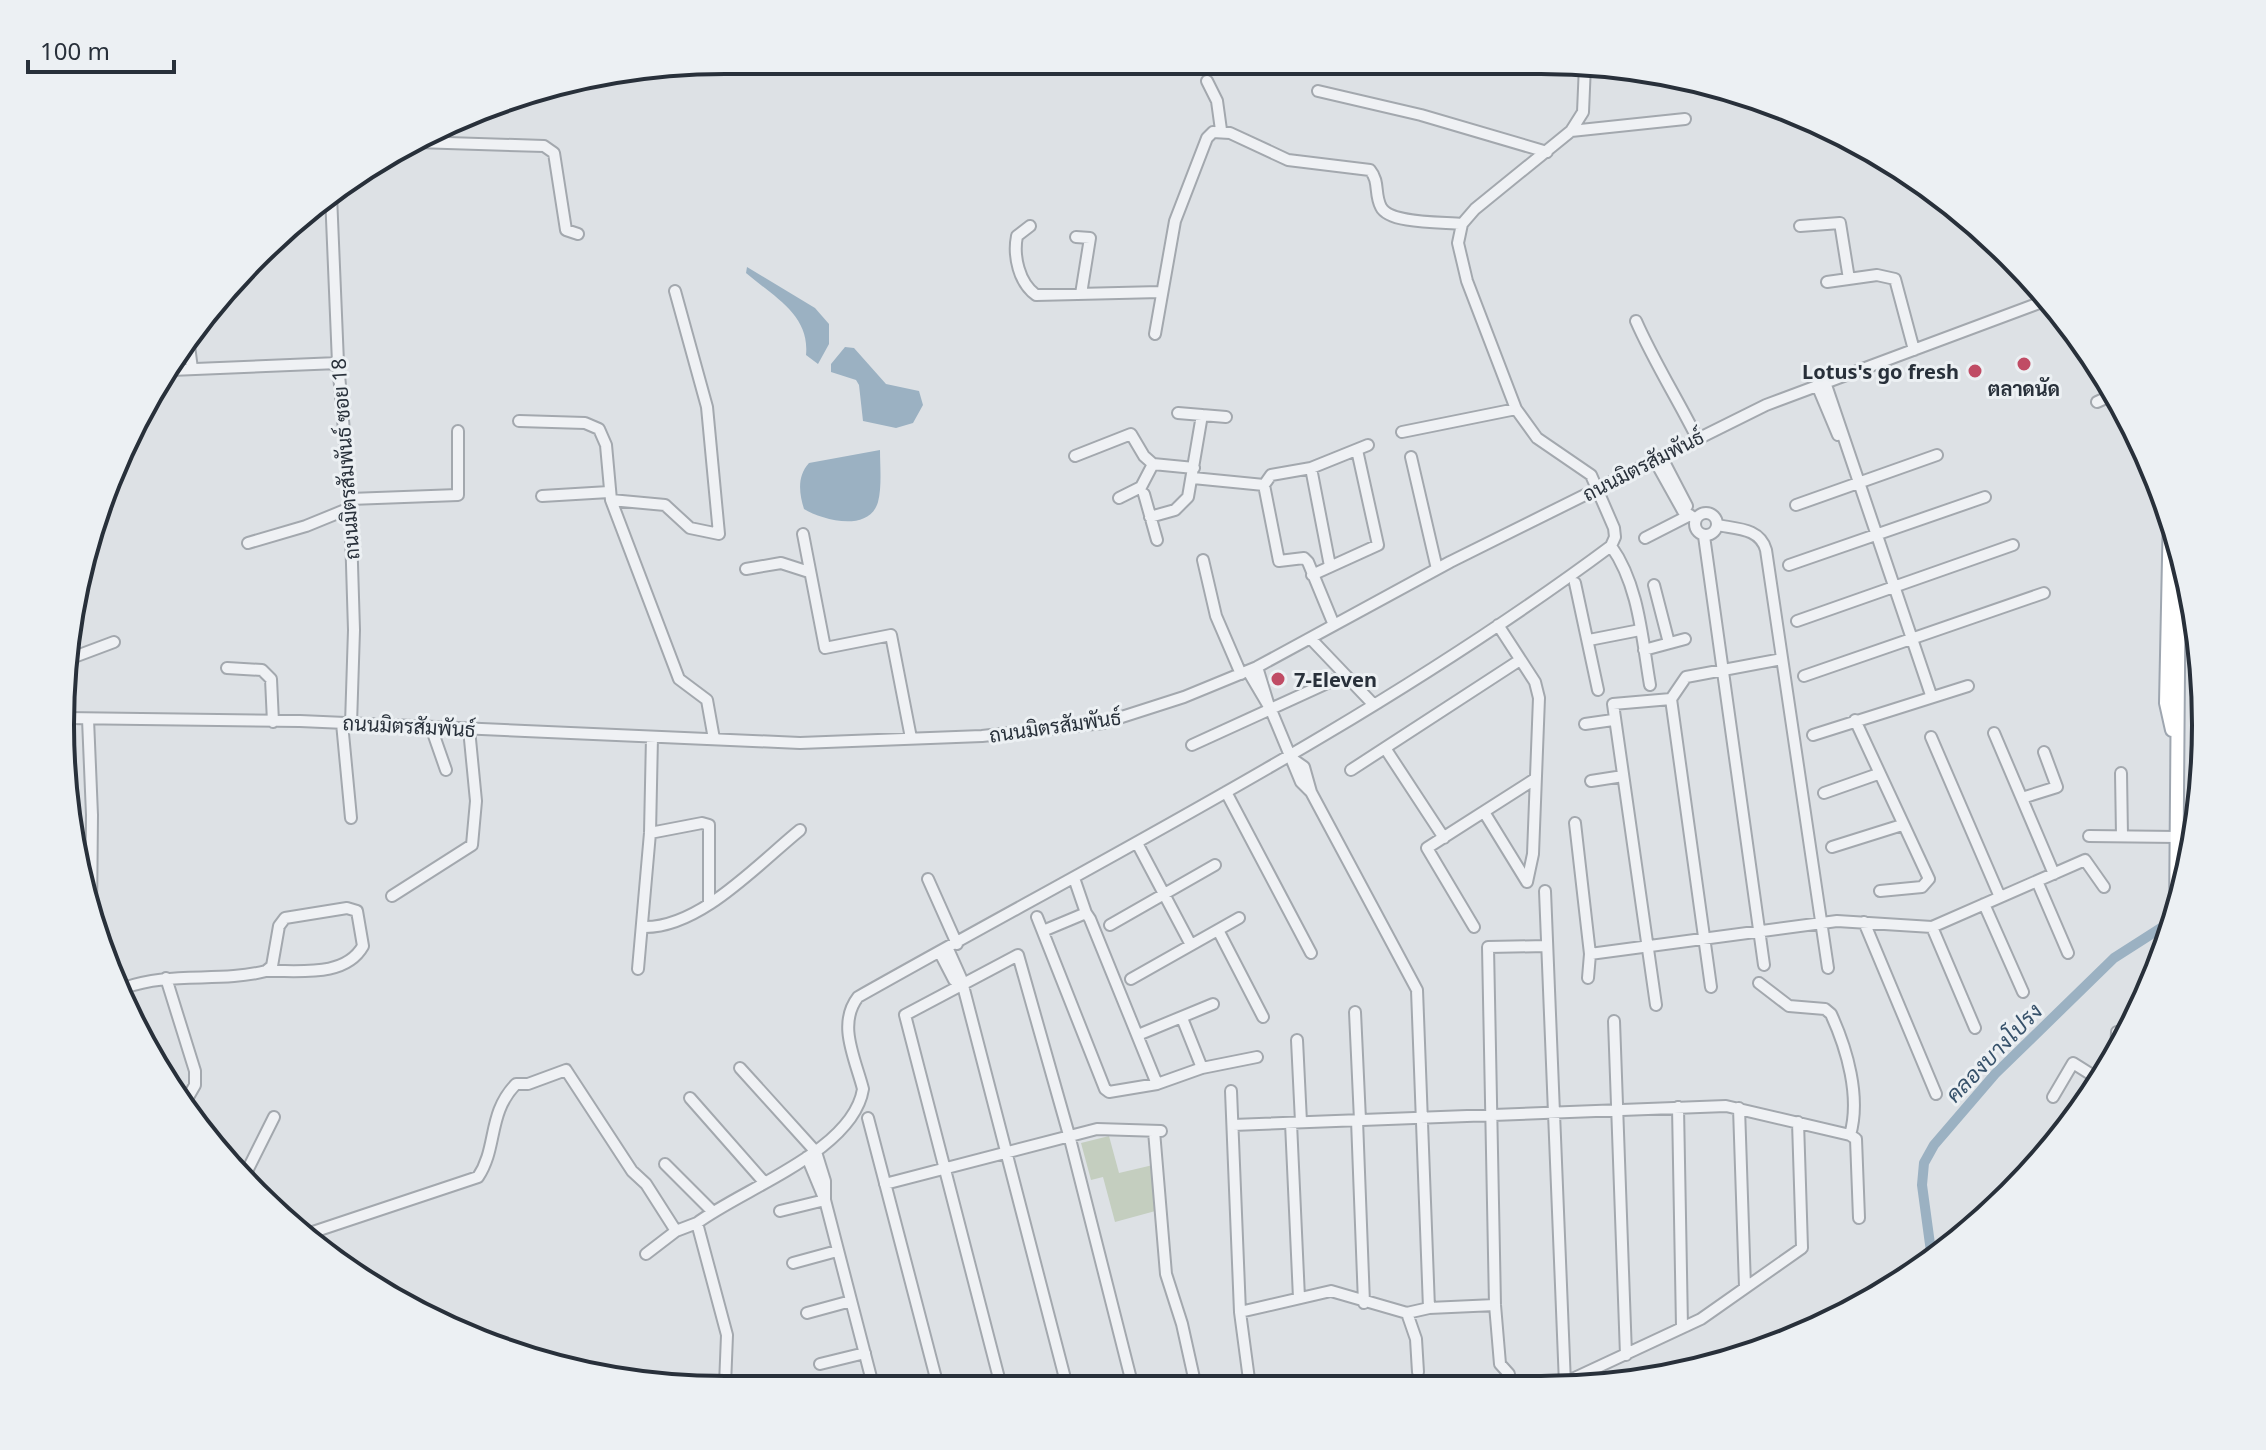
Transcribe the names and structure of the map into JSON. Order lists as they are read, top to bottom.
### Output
{
  "streets": {
    "street": ["ถนนมิตรสัมพันธ์ ซอย 18", "ถนนมิตรสัมพันธ์"]
  },
  "crossings": [
    ["ถนนมิตรสัมพันธ์ ซอย 18", "ถนนมิตรสัมพันธ์"]
  ],
  "water": ["คลองบางโปรง"],
  "places": ["ตลาดนัด", "Lotus's go fresh", "7-Eleven"],
  "scale_bar": "100 m"
}
